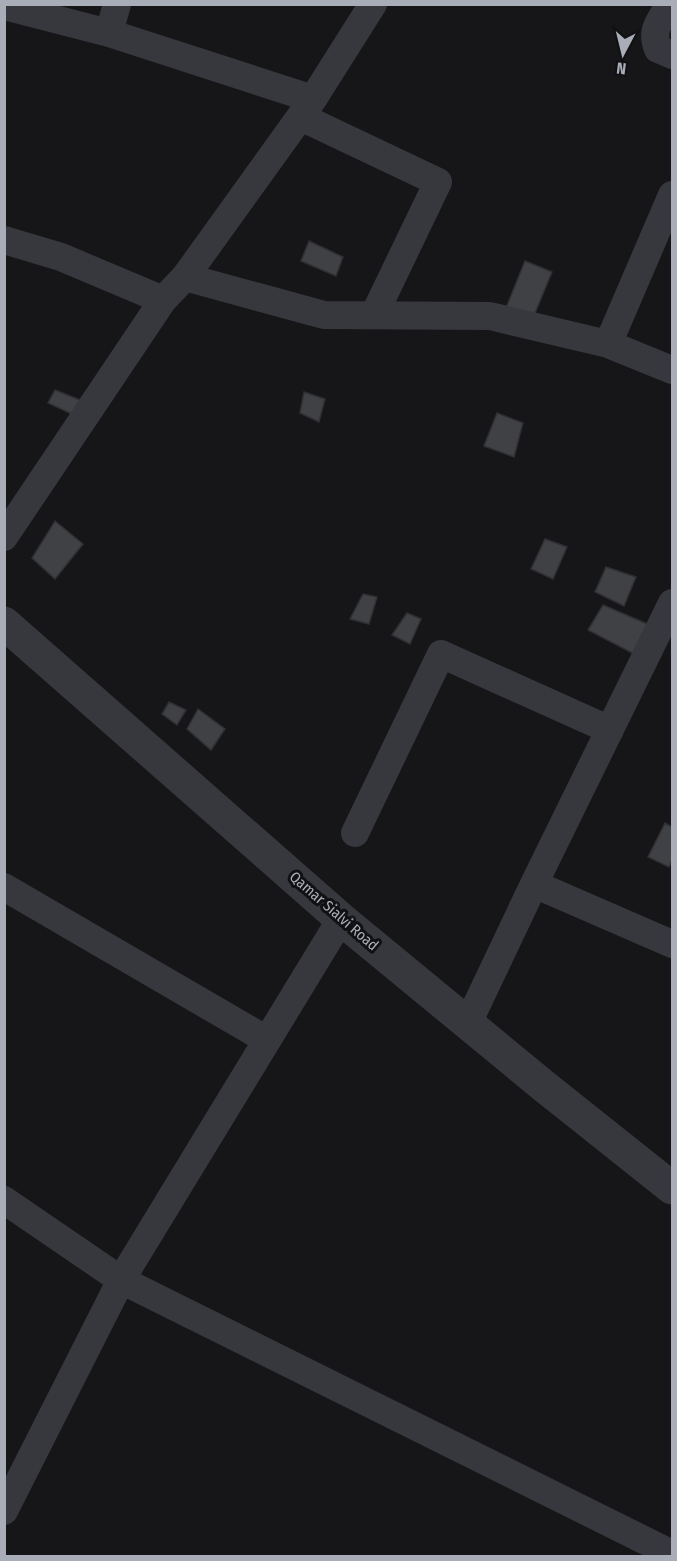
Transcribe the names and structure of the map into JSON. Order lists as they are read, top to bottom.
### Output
{
  "streets": {
    "street": ["Qamar Sialvi Road"]
  },
  "north": "bottom"
}
